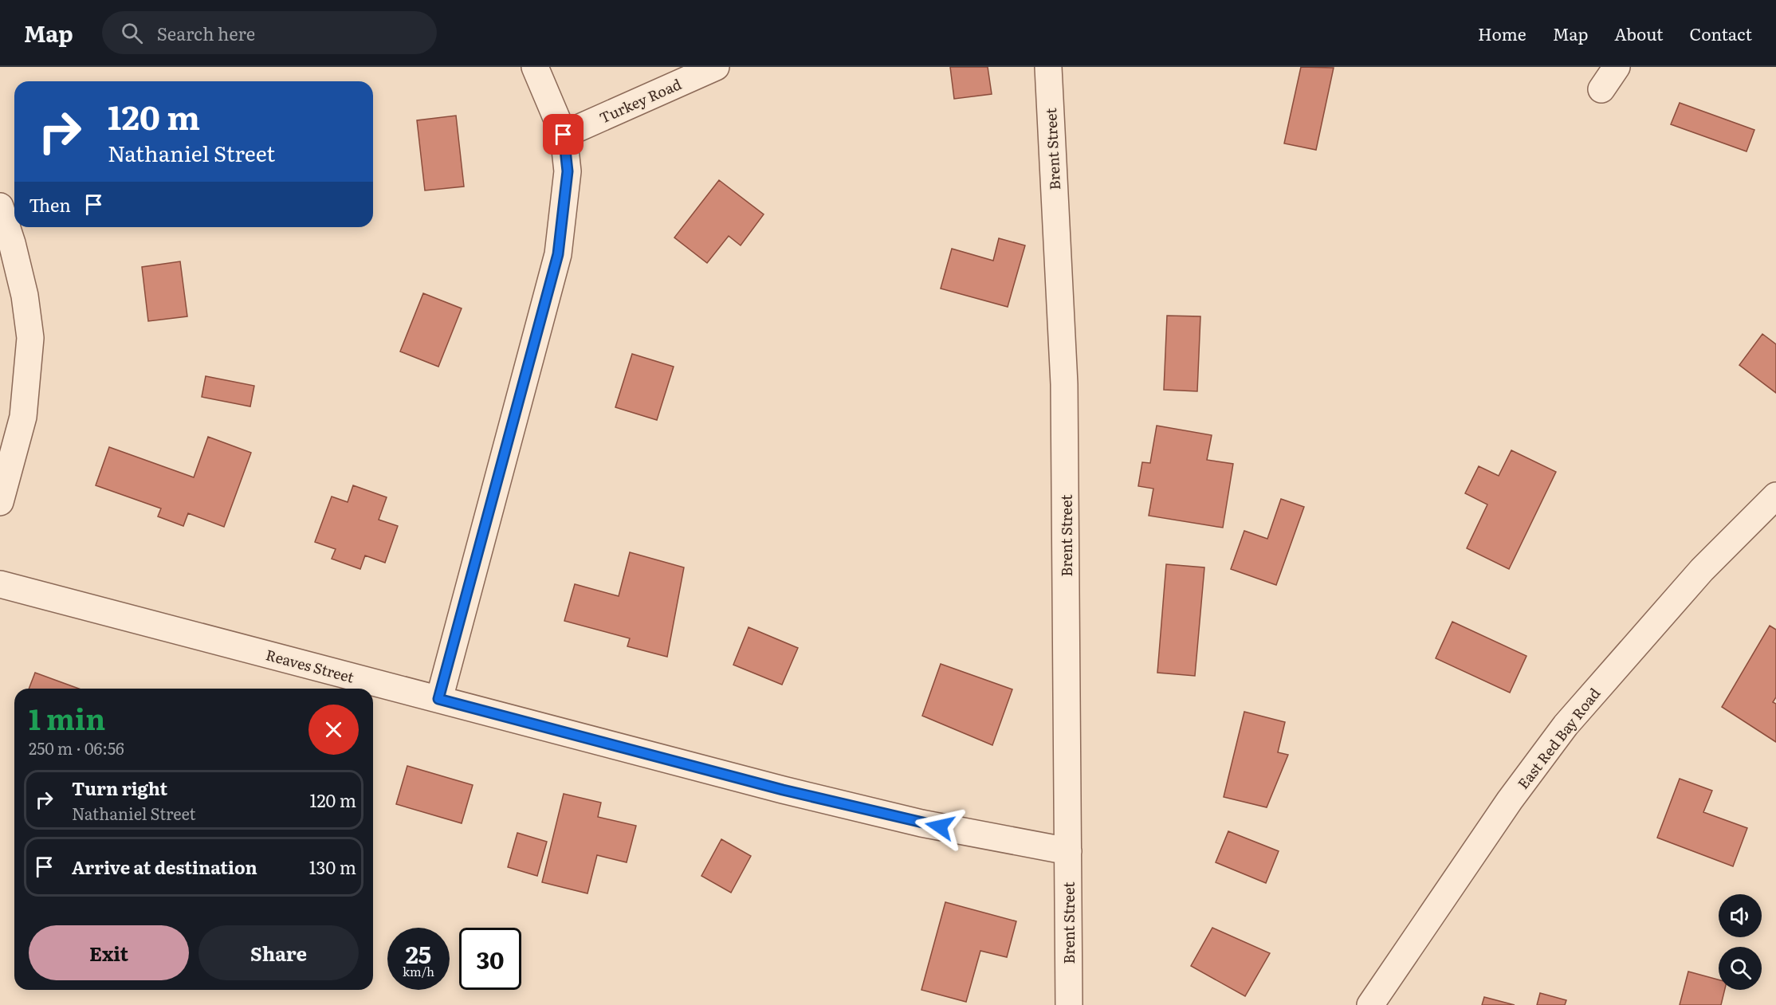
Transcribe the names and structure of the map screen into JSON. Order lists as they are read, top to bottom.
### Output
{
  "streets": {
    "street": [
      "Turkey Road",
      "Brent Street",
      "Reaves Street",
      "East Red Bay Road"
    ]
  },
  "crossings": [
    ["Brent Street", "Reaves Street"]
  ],
  "page": {
    "header": "Map",
    "search": "Search here",
    "nav": [
      "Home",
      "Map",
      "About",
      "Contact"
    ],
    "turn": ["120 m", "Nathaniel Street"],
    "then": "Then",
    "heading": ["1 min", "250 m · 06:56"],
    "list": [
      {
        "name": "Turn right",
        "note": "Nathaniel Street",
        "value": "120 m"
      },
      {
        "name": "Arrive at destination",
        "value": "130 m"
      }
    ],
    "buttons": ["Exit", "Share"],
    "speed": "25 km/h",
    "limit": "30"
  }
}
